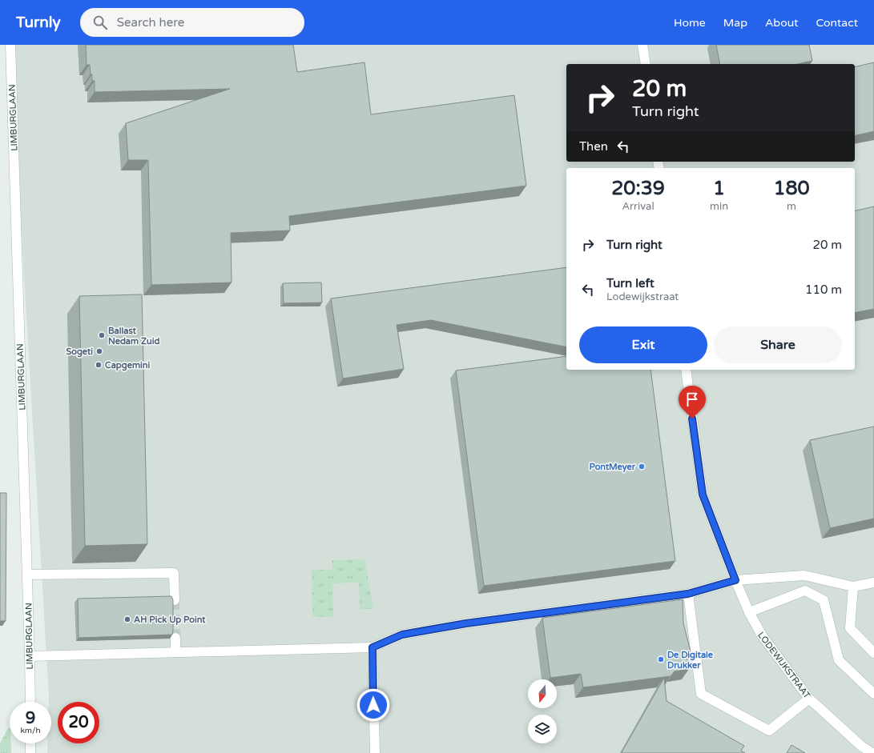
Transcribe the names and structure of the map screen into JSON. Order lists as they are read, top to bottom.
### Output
{
  "streets": {
    "street": ["LIMBURGLAAN", "LODEWIJKSTRAAT"]
  },
  "places": [
    "Ballast Nedam Zuid",
    "Sogeti",
    "Capgemini",
    "PontMeyer",
    "AH Pick Up Point",
    "De Digitale Drukker"
  ],
  "north": "bottom",
  "page": {
    "header": "Turnly",
    "search": "Search here",
    "nav": [
      "Home",
      "Map",
      "About",
      "Contact"
    ],
    "turn": ["20 m", "Turn right"],
    "then": "Then",
    "eta": [
      "20:39",
      "Arrival",
      "1",
      "min",
      "180",
      "m"
    ],
    "list": [
      {
        "name": "Turn right",
        "value": "20 m"
      },
      {
        "name": "Turn left",
        "note": "Lodewijkstraat",
        "value": "110 m"
      }
    ],
    "buttons": ["Exit", "Share"],
    "speed": "9 km/h",
    "limit": "20"
  }
}
